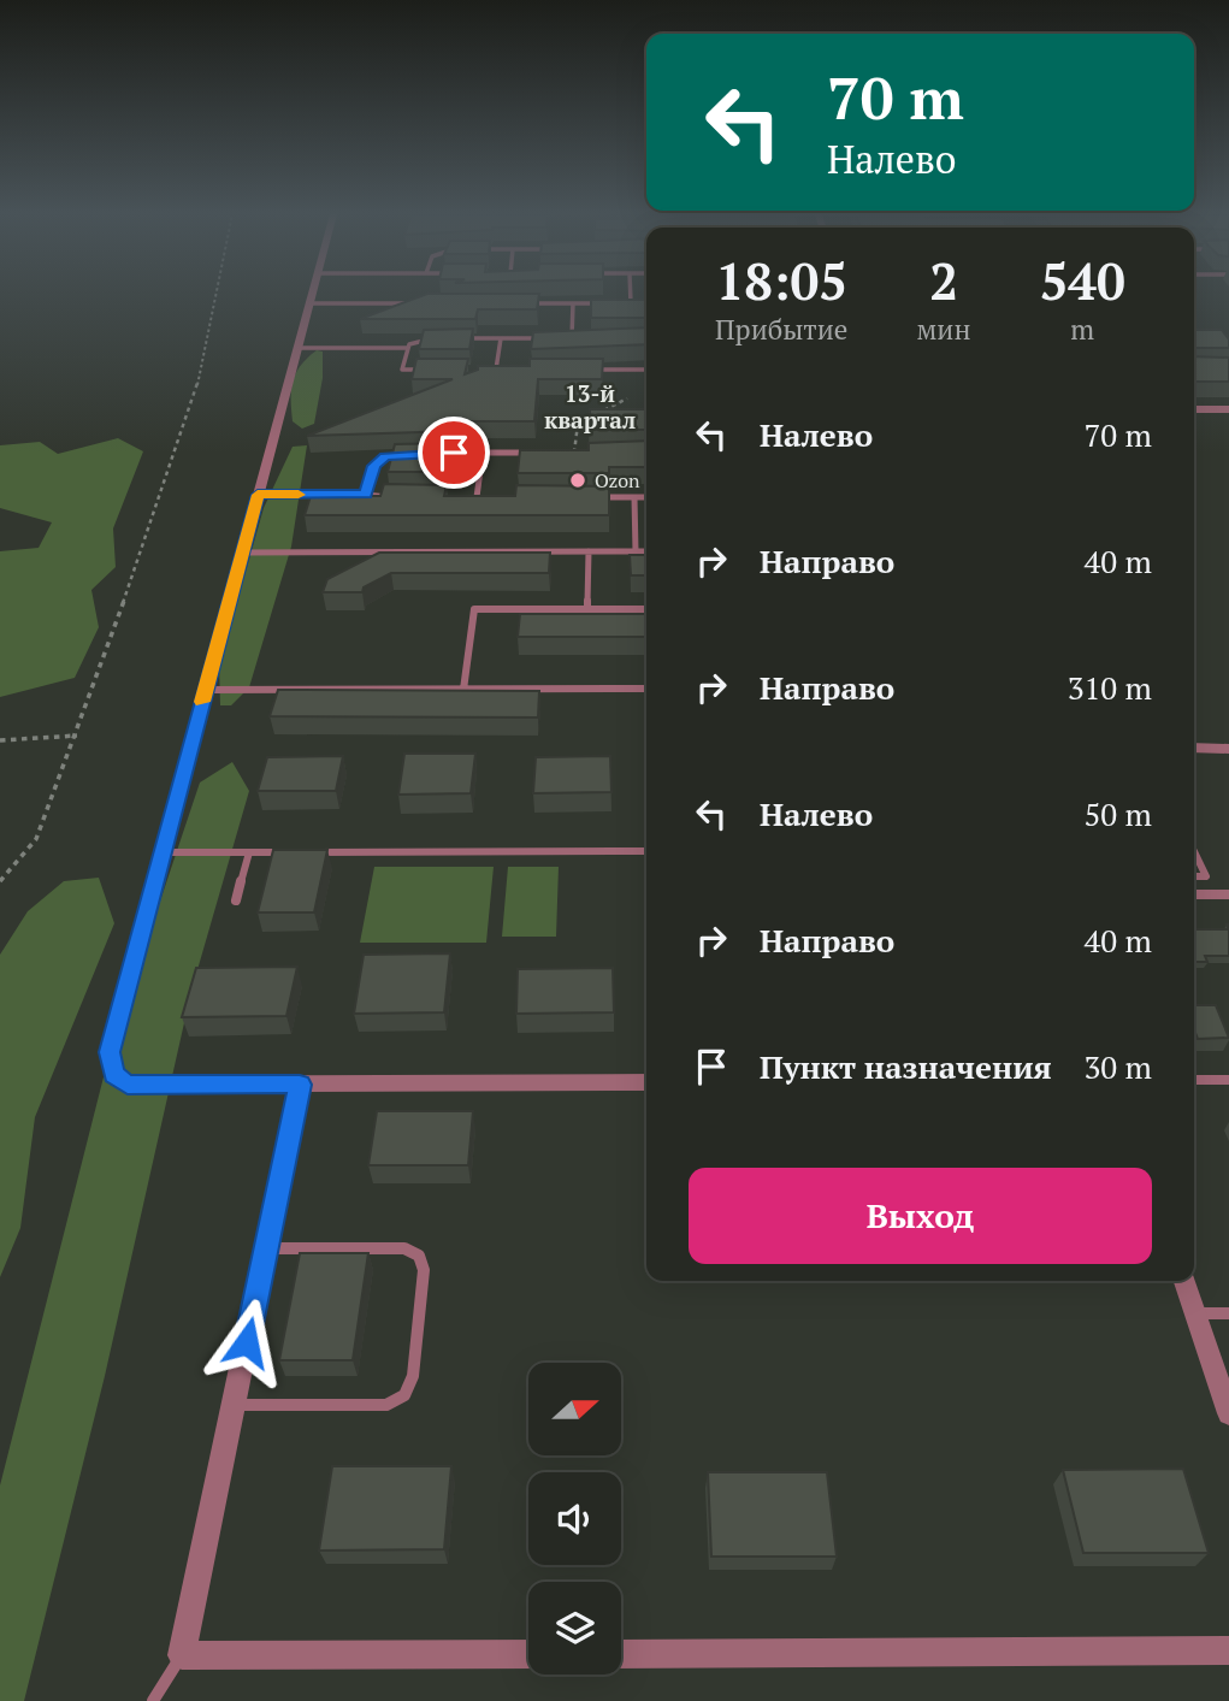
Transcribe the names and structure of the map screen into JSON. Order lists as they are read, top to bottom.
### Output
{
  "districts": ["13-й квартал"],
  "places": ["Ozon"],
  "north": "right",
  "page": {
    "turn": ["70 m", "Налево"],
    "eta": [
      "18:05",
      "Прибытие",
      "2",
      "мин",
      "540",
      "m"
    ],
    "list": [
      {
        "name": "Налево",
        "value": "70 m"
      },
      {
        "name": "Направо",
        "value": "40 m"
      },
      {
        "name": "Направо",
        "value": "310 m"
      },
      {
        "name": "Налево",
        "value": "50 m"
      },
      {
        "name": "Направо",
        "value": "40 m"
      },
      {
        "name": "Пункт назначения",
        "value": "30 m"
      }
    ],
    "buttons": "Выход"
  }
}
